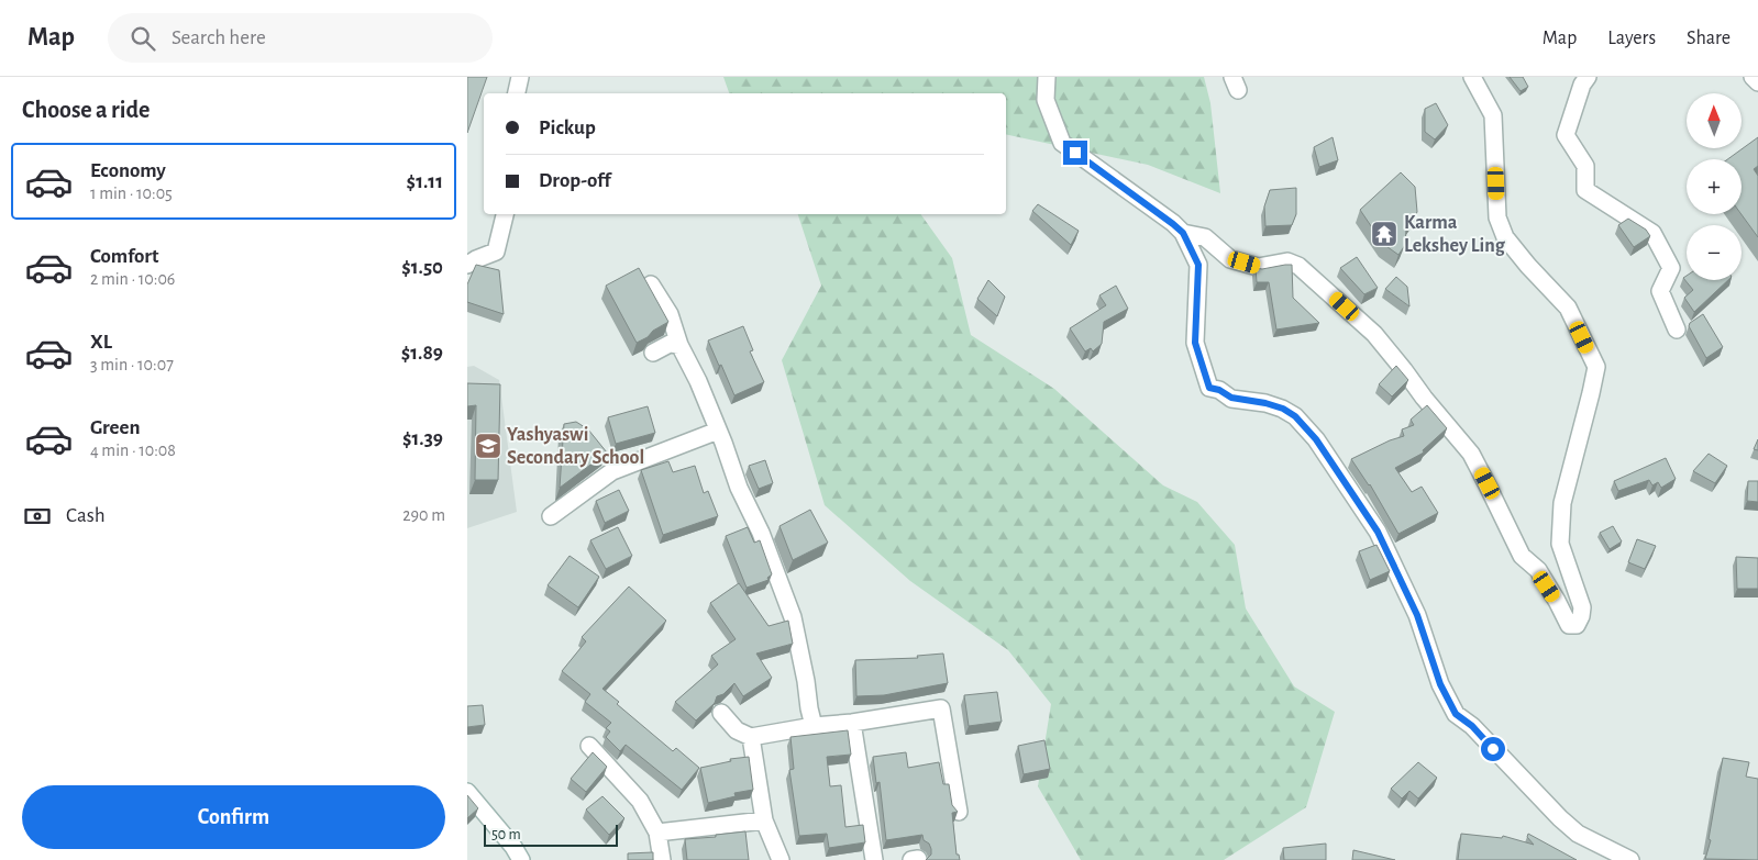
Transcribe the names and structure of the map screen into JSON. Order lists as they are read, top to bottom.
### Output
{
  "places": {
    "temple": ["Karma Lekshey Ling"],
    "school or university": ["Yashyaswi Secondary School"]
  },
  "scale_bar": "50 m",
  "north": "top",
  "page": {
    "header": "Map",
    "search": "Search here",
    "nav": ["Map", "Layers", "Share"],
    "heading": "Choose a ride",
    "map_buttons": ["+", "−"],
    "banner": ["Pickup", "Drop-off"],
    "list": [
      {
        "name": "Economy",
        "note": "1 min · 10:05",
        "value": "$1.11"
      },
      {
        "name": "Comfort",
        "note": "2 min · 10:06",
        "value": "$1.50"
      },
      {
        "name": "XL",
        "note": "3 min · 10:07",
        "value": "$1.89"
      },
      {
        "name": "Green",
        "note": "4 min · 10:08",
        "value": "$1.39"
      }
    ],
    "pay": ["Cash", "290 m"],
    "buttons": "Confirm",
    "scale": "50 m"
  }
}
